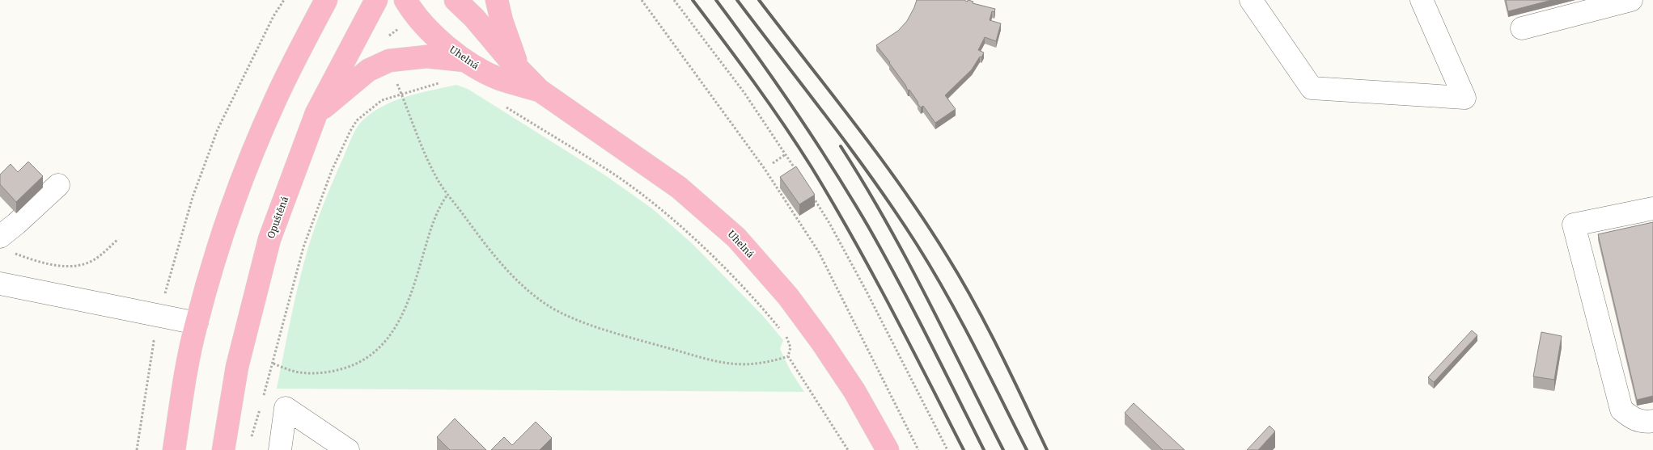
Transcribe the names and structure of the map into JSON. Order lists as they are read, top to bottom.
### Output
{
  "streets": {
    "main road": ["Uhelná", "Opuštěná"]
  }
}
